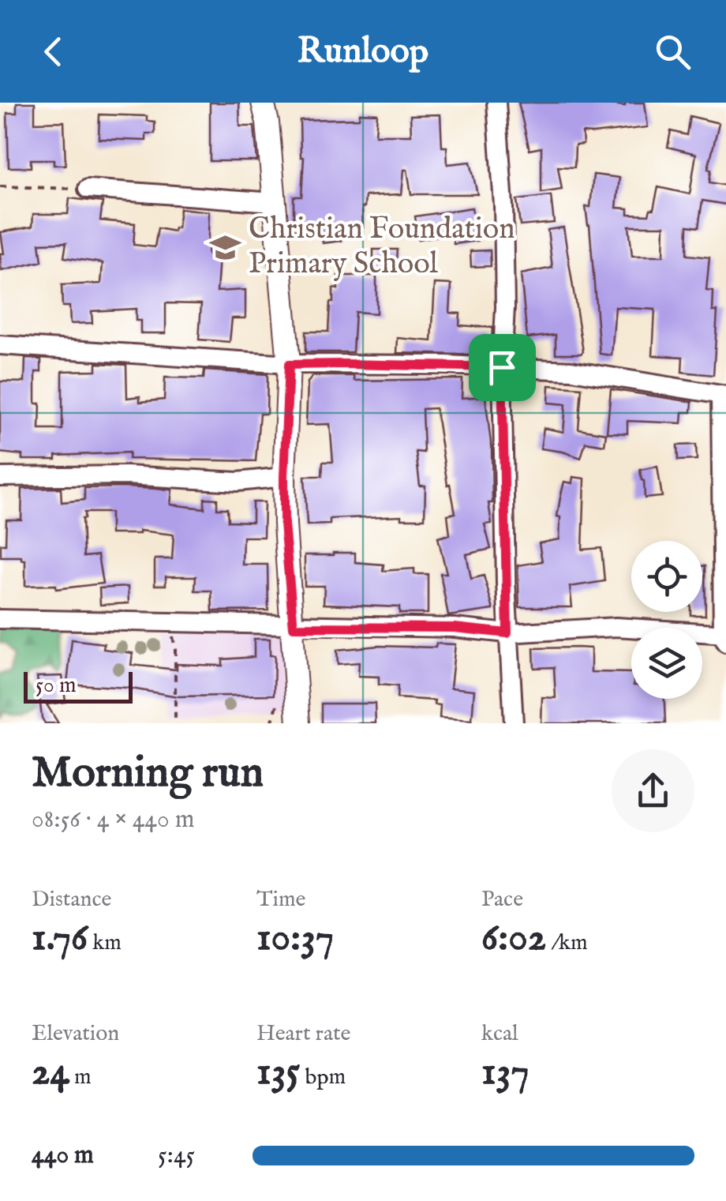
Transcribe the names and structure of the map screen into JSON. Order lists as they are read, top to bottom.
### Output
{
  "places": {
    "school or university": ["Christian Foundation Primary School"]
  },
  "scale_bar": "50 m",
  "page": {
    "header": "Runloop",
    "scale": "50 m",
    "heading": ["Morning run", "08:56 · 4 × 440 m"],
    "stats": [
      ["Distance", "1.76 km"],
      ["Time", "10:37"],
      ["Pace", "6:02 /km"],
      ["Elevation", "24 m"],
      ["Heart rate", "135 bpm"],
      ["kcal", "137"]
    ],
    "list": [
      {
        "name": "440 m",
        "note": "5:45"
      }
    ]
  }
}
